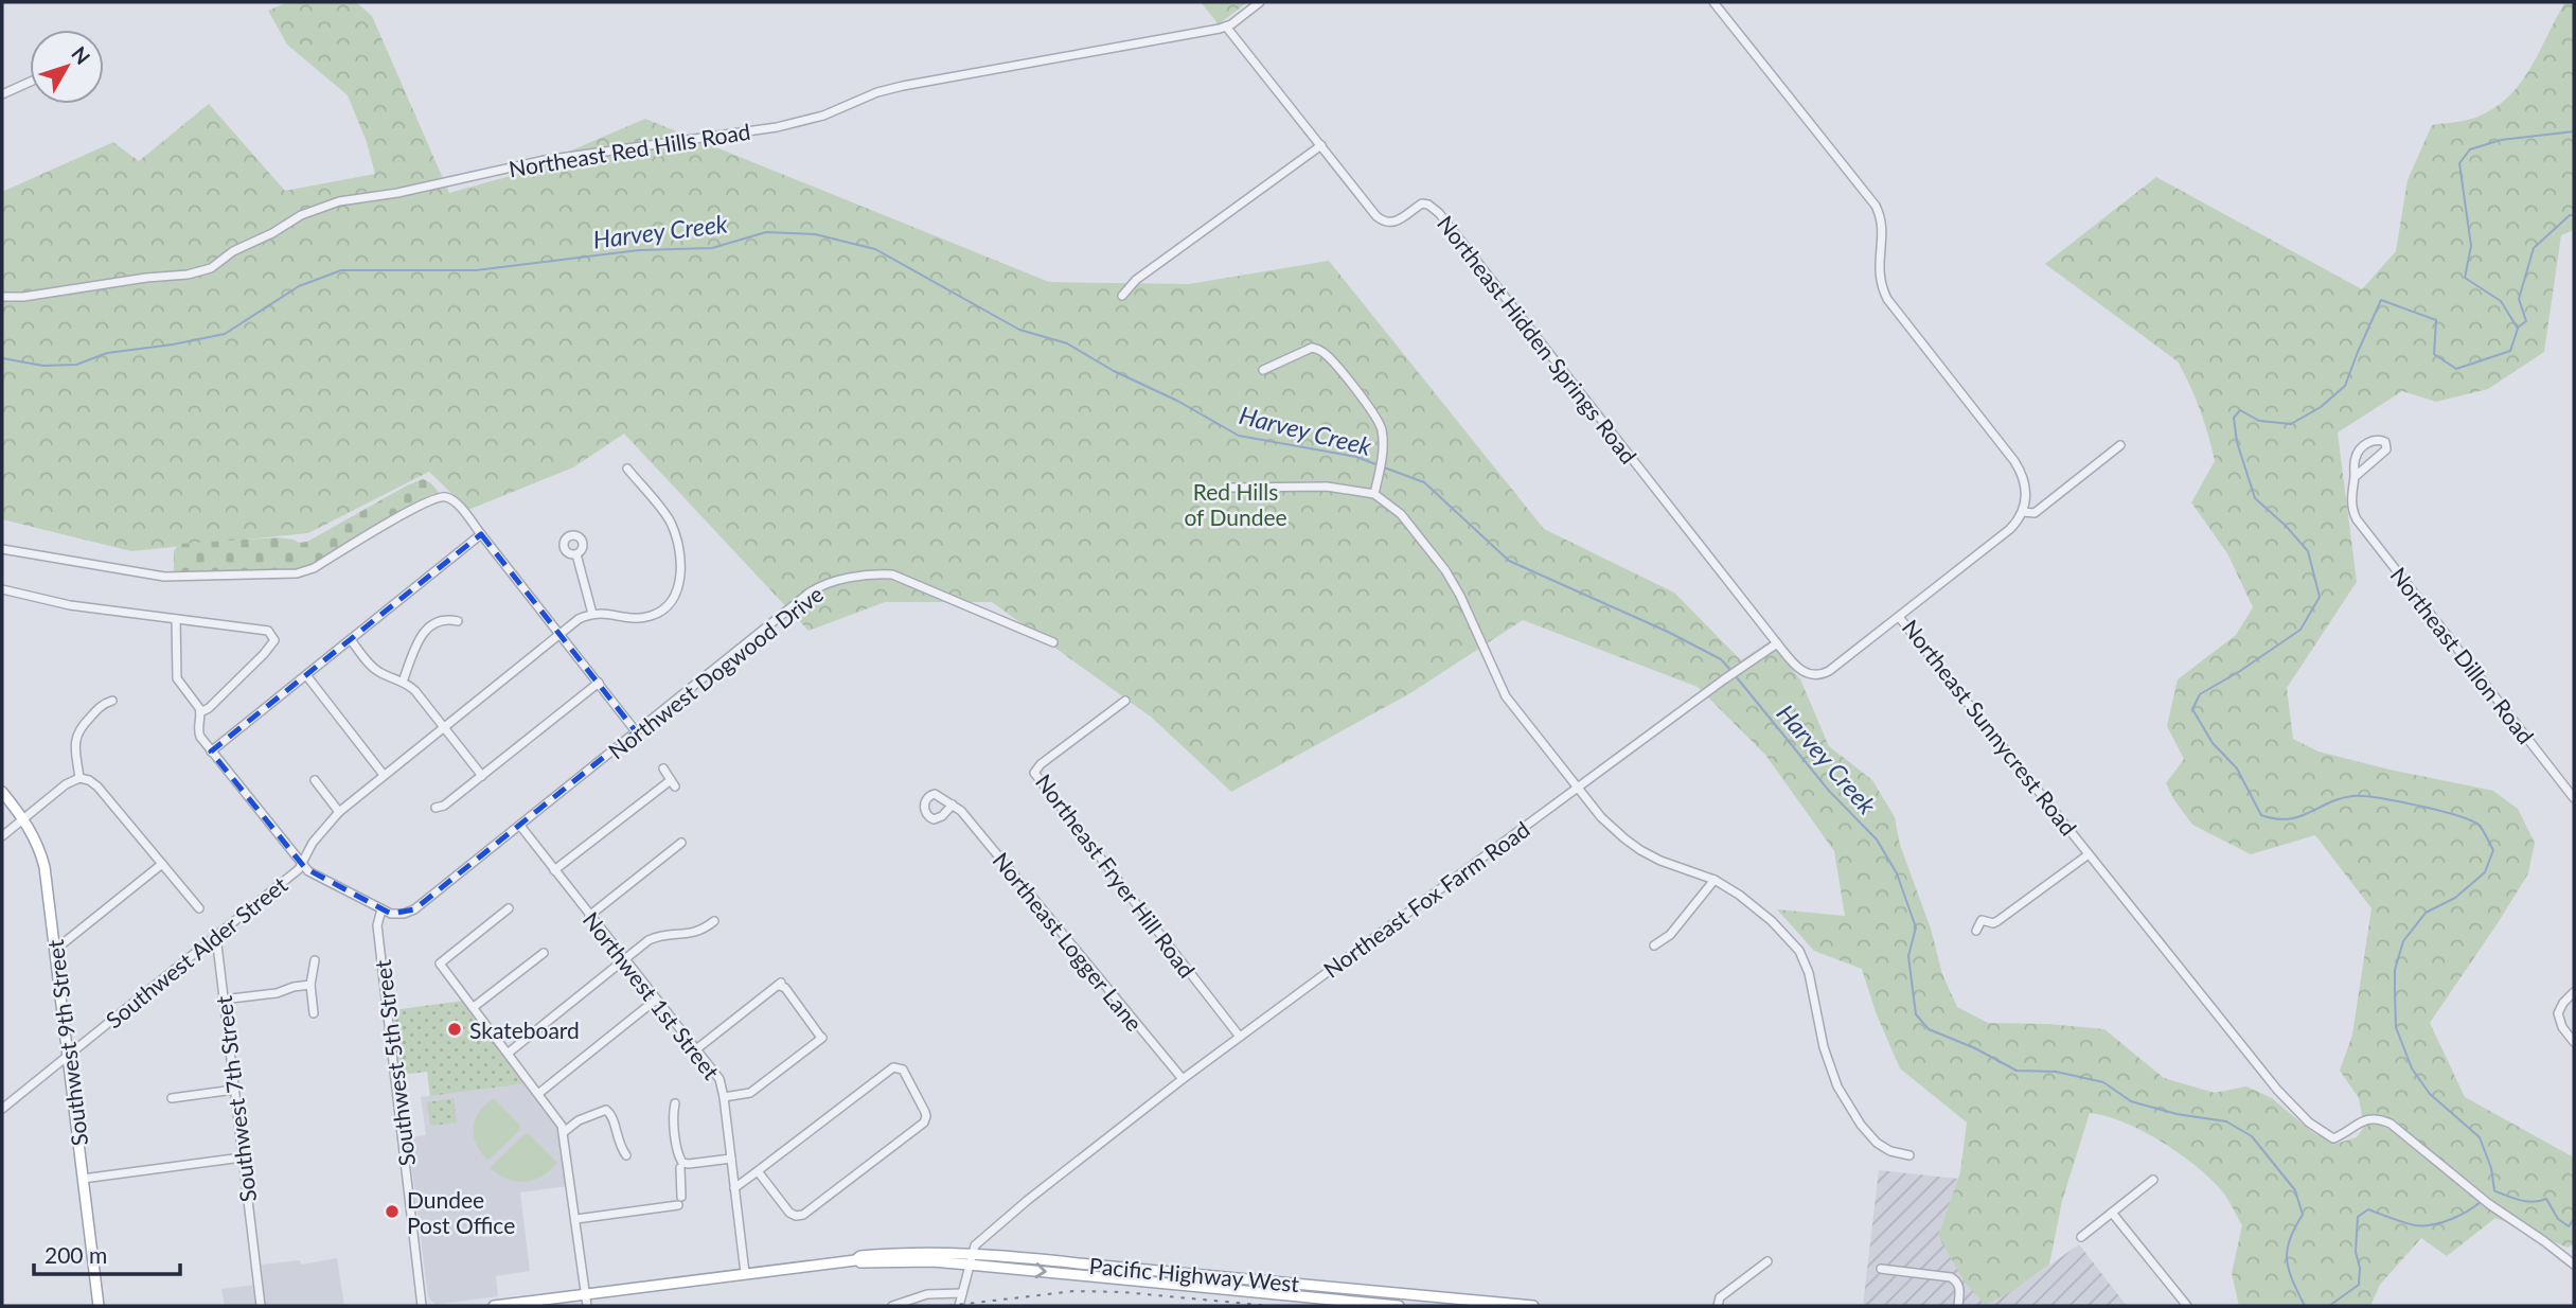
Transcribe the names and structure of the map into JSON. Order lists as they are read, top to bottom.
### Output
{
  "streets": {
    "main road": ["Southwest 9th Street", "Pacific Highway West"],
    "street": [
      "Northeast Red Hills Road",
      "Northeast Hidden Springs Road",
      "Northeast Dillon Road",
      "Northwest Dogwood Drive",
      "Northeast Sunnycrest Road",
      "Northeast Fryer Hill Road",
      "Northeast Fox Farm Road",
      "Northeast Logger Lane",
      "Southwest Alder Street",
      "Northwest 1st Street",
      "Southwest 5th Street",
      "Southwest 7th Street"
    ]
  },
  "crossings": [
    ["Northeast Red Hills Road", "Northeast Hidden Springs Road"],
    ["Northeast Hidden Springs Road", "Northeast Fox Farm Road"],
    ["Northwest Dogwood Drive", "Northwest 1st Street"],
    ["Northwest Dogwood Drive", "Southwest 5th Street"],
    ["Northeast Fryer Hill Road", "Northeast Fox Farm Road"],
    ["Northeast Fox Farm Road", "Northeast Logger Lane"],
    ["Northeast Fox Farm Road", "Pacific Highway West"],
    ["Southwest Alder Street", "Southwest 9th Street"],
    ["Southwest Alder Street", "Southwest 7th Street"],
    ["Northwest 1st Street", "Pacific Highway West"]
  ],
  "water": ["Harvey Creek"],
  "parks": ["Red Hills of Dundee"],
  "places": ["Skateboard", "Dundee Post Office"],
  "scale_bar": "200 m",
  "north": "top right"
}
